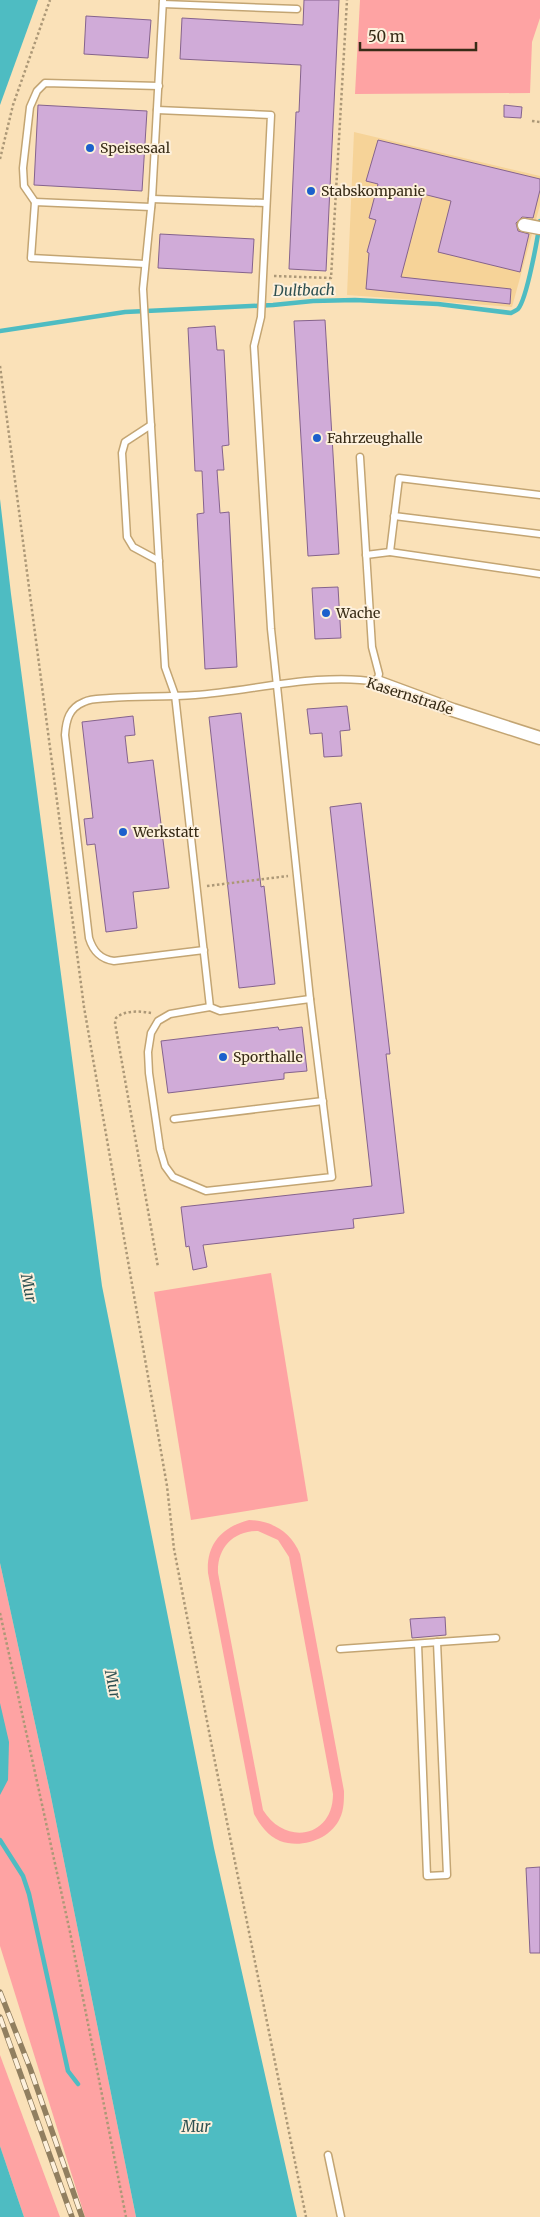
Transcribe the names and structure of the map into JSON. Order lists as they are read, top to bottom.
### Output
{
  "streets": {
    "street": ["Kasernstraße"]
  },
  "water": ["Dultbach", "Mur"],
  "places": [
    "Speisesaal",
    "Stabskompanie",
    "Fahrzeughalle",
    "Wache",
    "Werkstatt",
    "Sporthalle"
  ],
  "scale_bar": "50 m"
}
